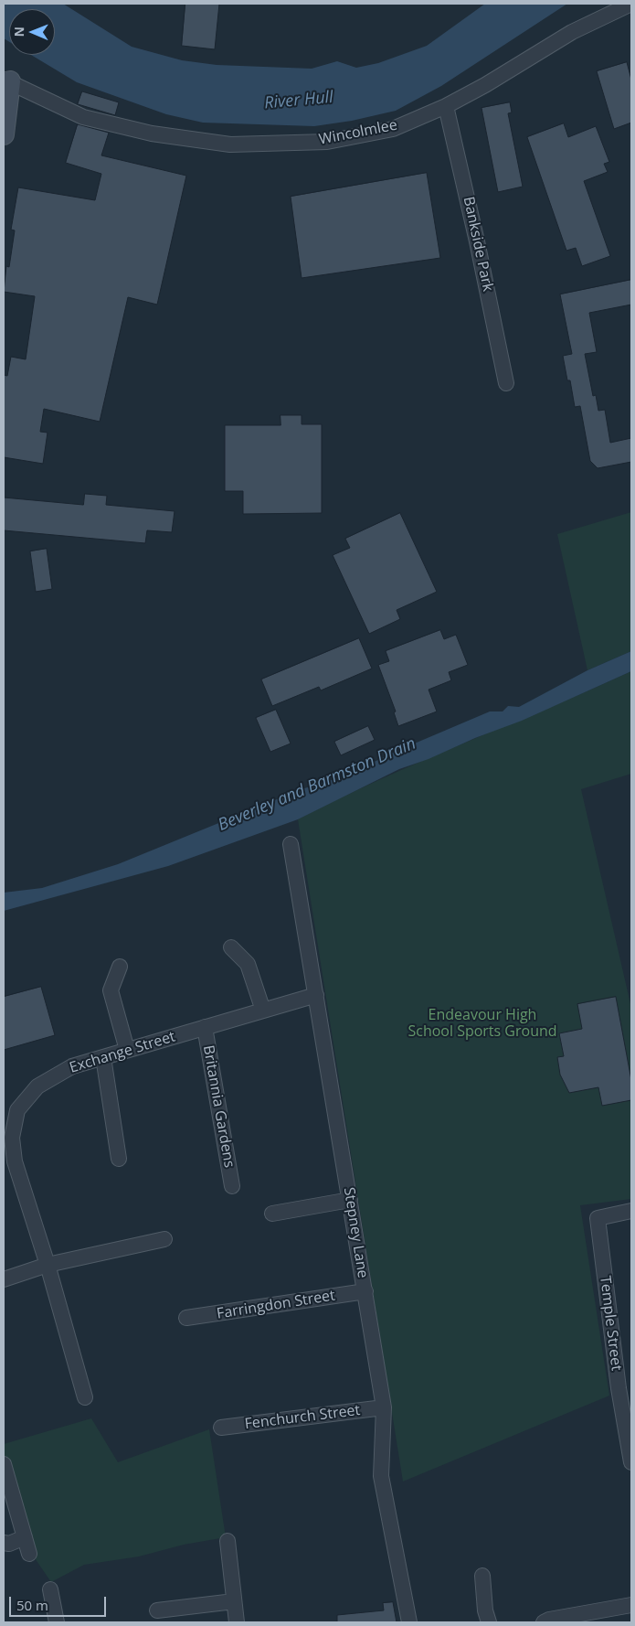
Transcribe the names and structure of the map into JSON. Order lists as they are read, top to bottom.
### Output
{
  "streets": {
    "street": [
      "Wincolmlee",
      "Bankside Park",
      "Exchange Street",
      "Britannia Gardens",
      "Stepney Lane",
      "Farringdon Street",
      "Temple Street",
      "Fenchurch Street"
    ]
  },
  "crossings": [
    ["Wincolmlee", "Bankside Park"],
    ["Exchange Street", "Britannia Gardens"],
    ["Exchange Street", "Stepney Lane"],
    ["Stepney Lane", "Farringdon Street"],
    ["Stepney Lane", "Fenchurch Street"]
  ],
  "water": ["River Hull", "Beverley and Barmston Drain"],
  "parks": ["Endeavour High School Sports Ground"],
  "scale_bar": "50 m",
  "north": "left"
}
